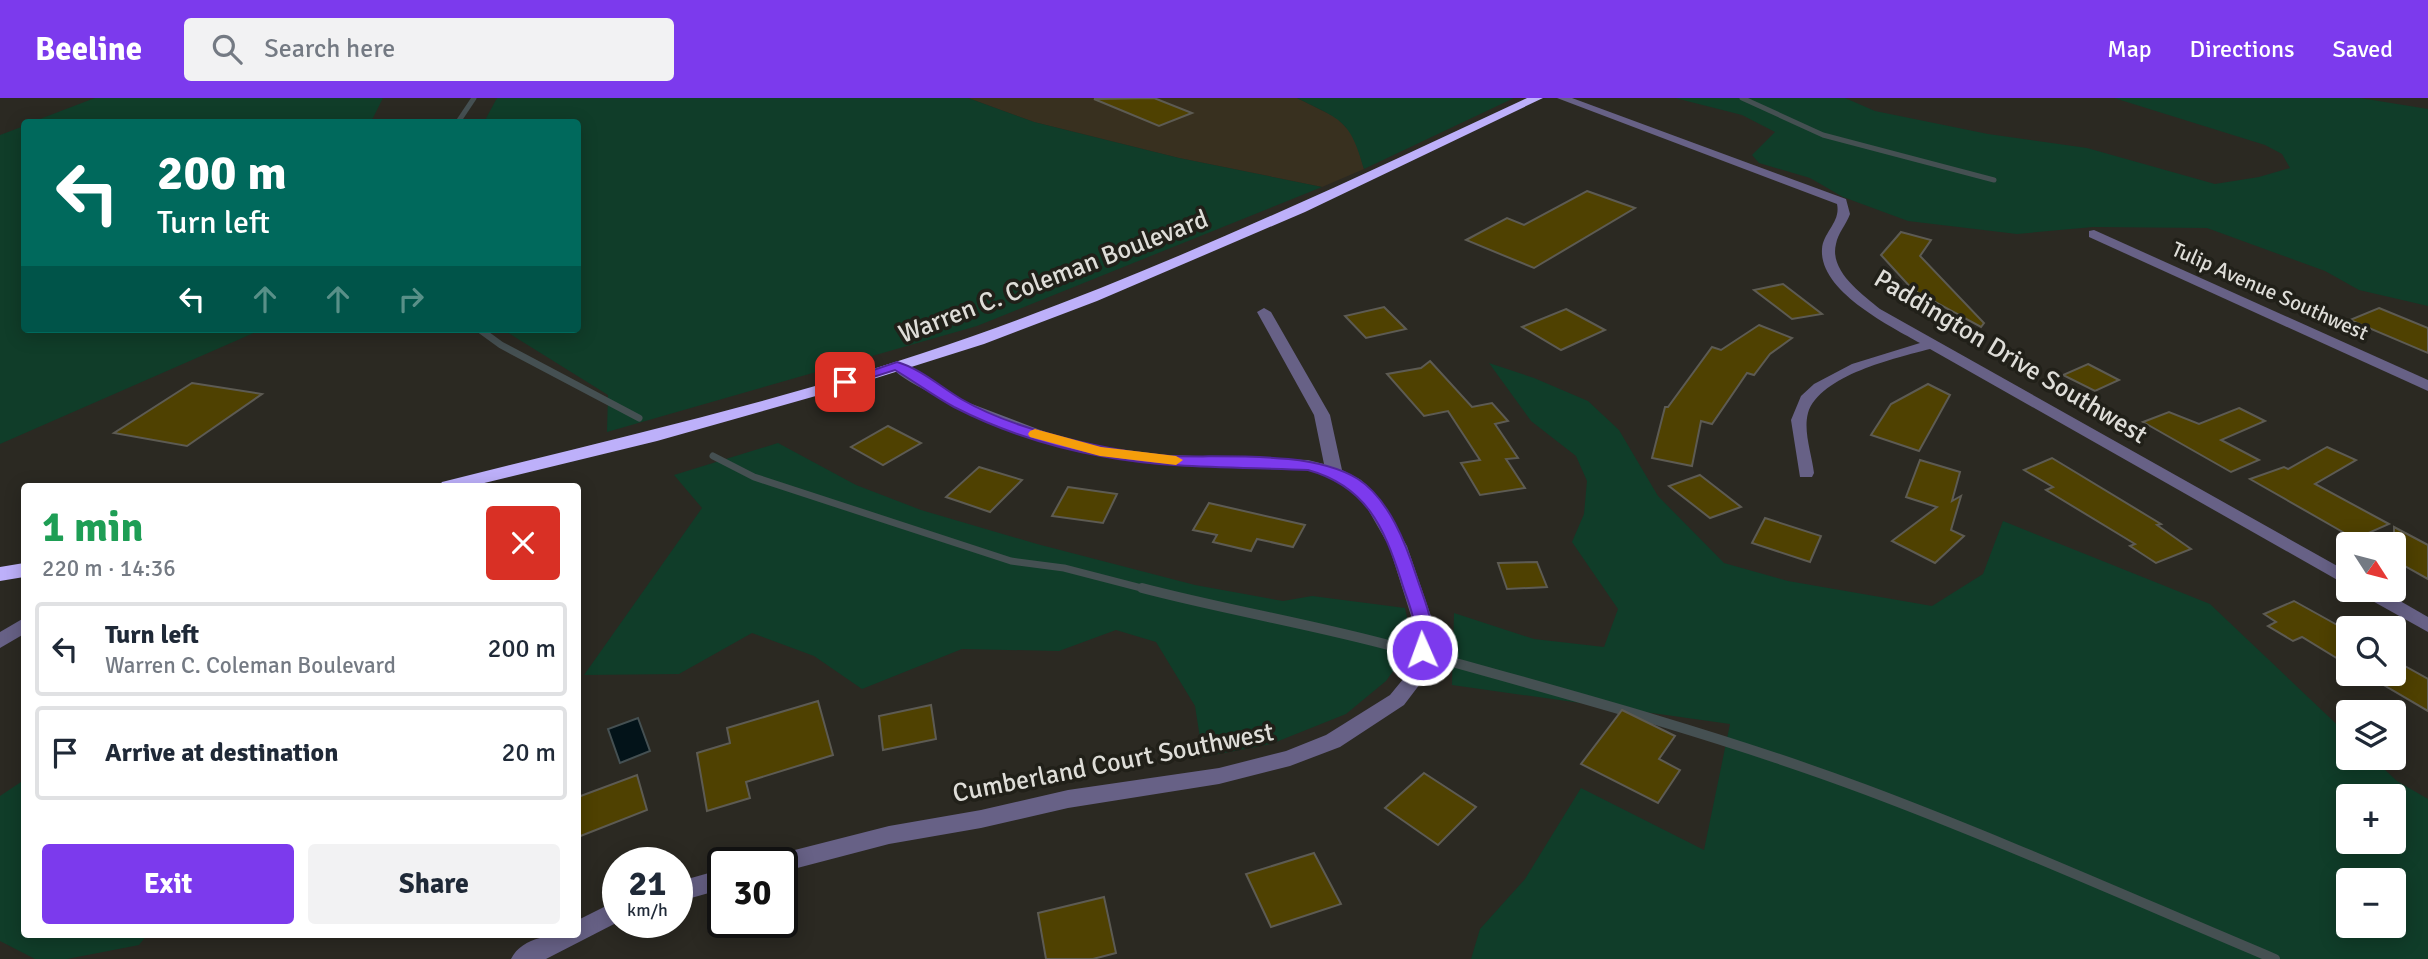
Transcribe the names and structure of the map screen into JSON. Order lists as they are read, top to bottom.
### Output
{
  "streets": {
    "highway": ["Warren C. Coleman Boulevard"],
    "street": ["Tulip Avenue Southwest", "Paddington Drive Southwest", "Cumberland Court Southwest"]
  },
  "crossings": [
    ["Warren C. Coleman Boulevard", "Cumberland Court Southwest"]
  ],
  "north": "bottom right",
  "page": {
    "header": "Beeline",
    "search": "Search here",
    "nav": ["Map", "Directions", "Saved"],
    "turn": ["200 m", "Turn left"],
    "heading": ["1 min", "220 m · 14:36"],
    "map_buttons": ["+", "−"],
    "list": [
      {
        "name": "Turn left",
        "note": "Warren C. Coleman Boulevard",
        "value": "200 m"
      },
      {
        "name": "Arrive at destination",
        "value": "20 m"
      }
    ],
    "buttons": ["Exit", "Share"],
    "speed": "21 km/h",
    "limit": "30"
  }
}
